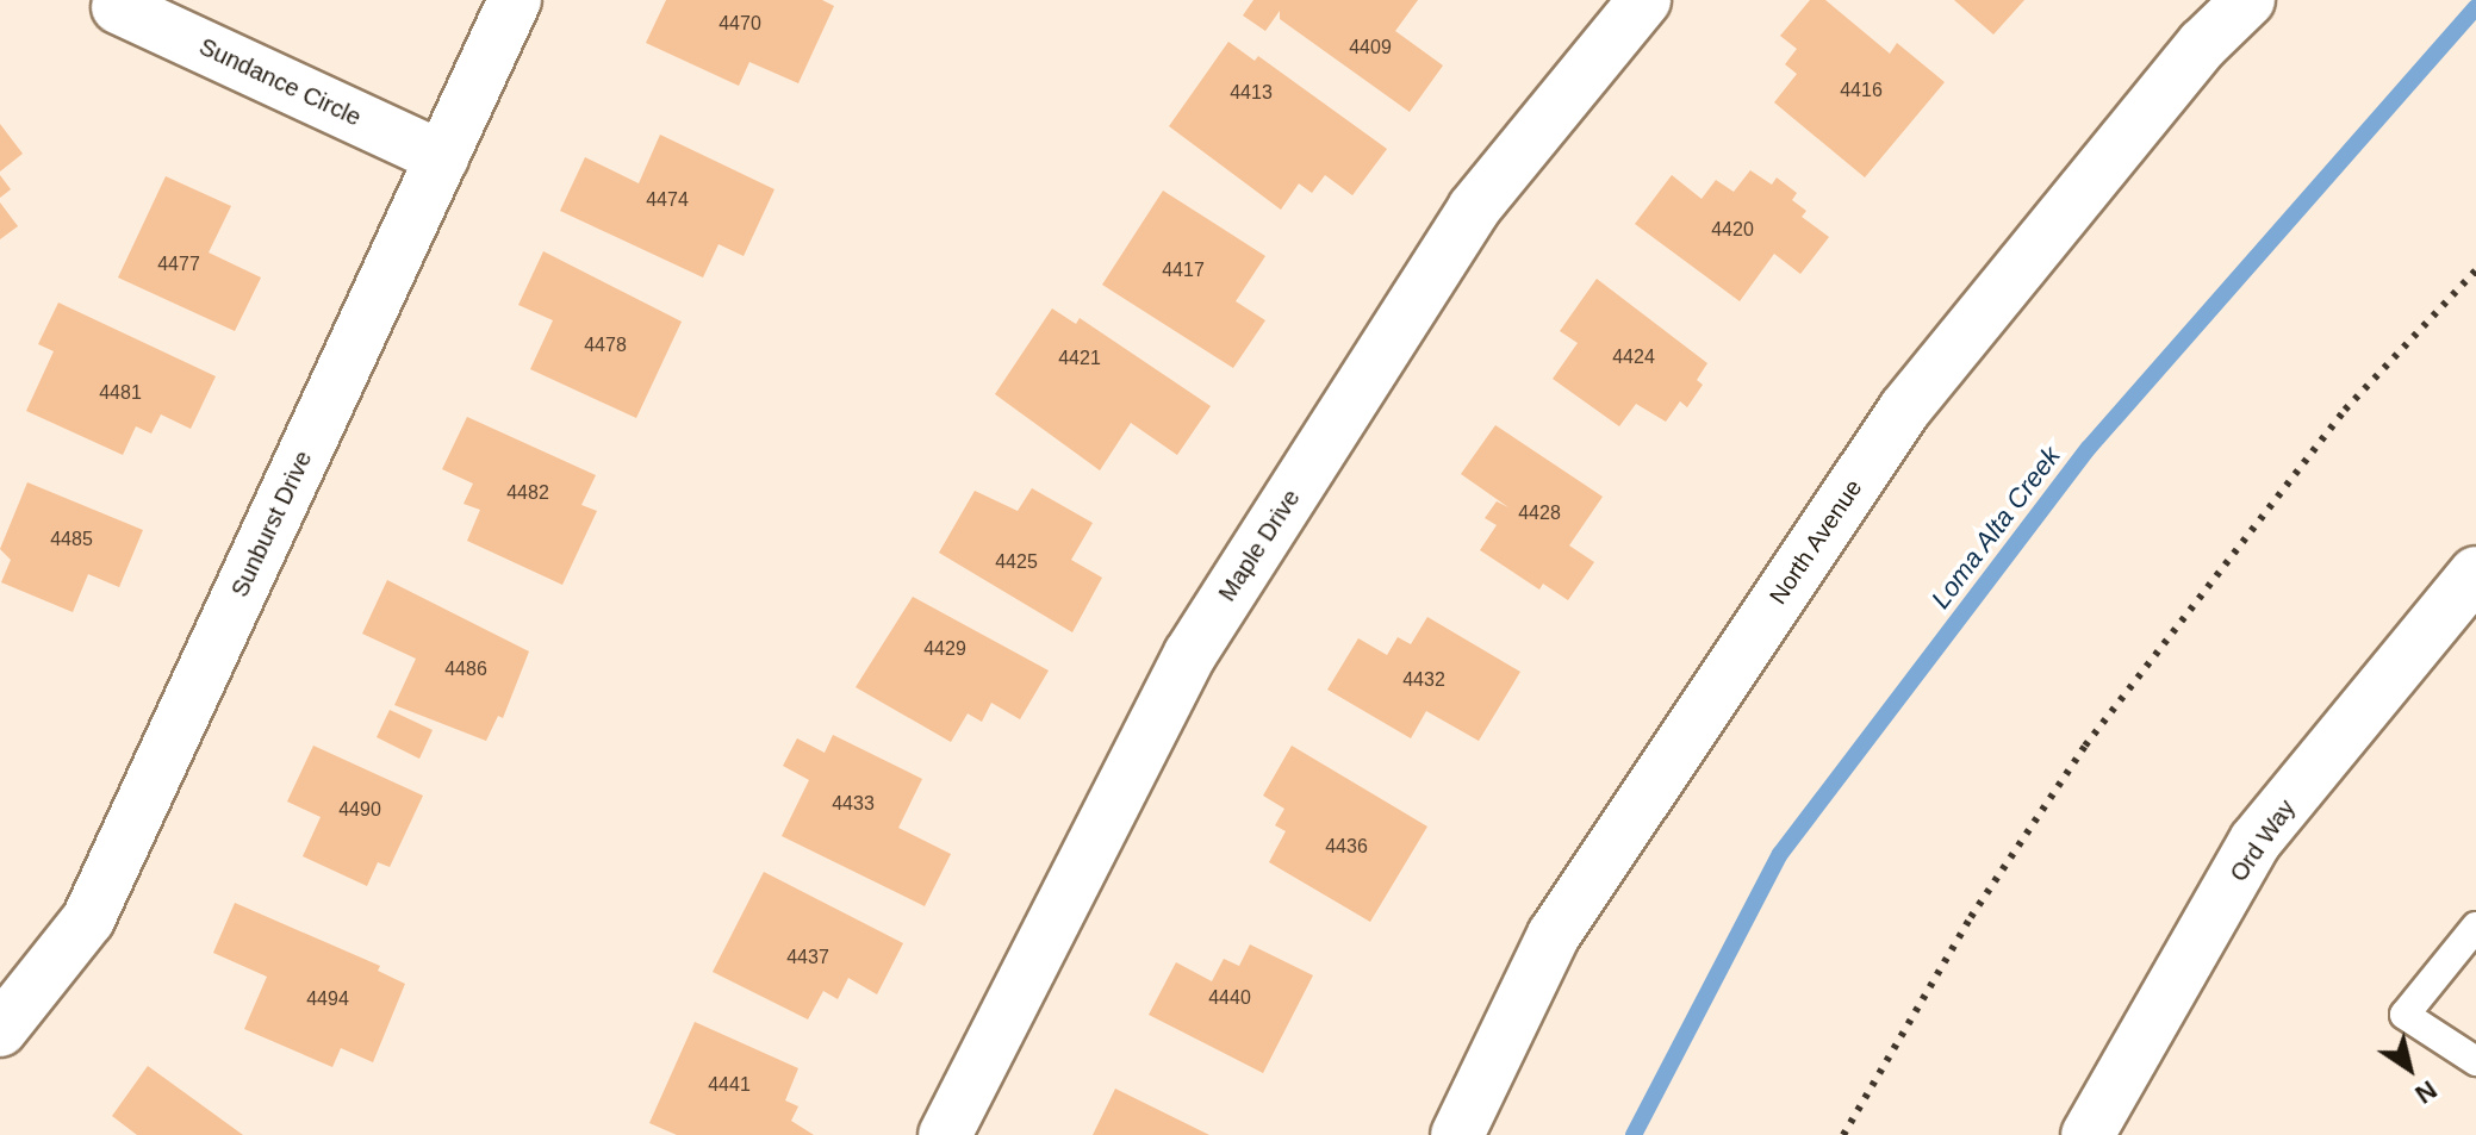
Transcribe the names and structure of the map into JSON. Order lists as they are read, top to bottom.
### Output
{
  "streets": {
    "street": [
      "Sundance Circle",
      "Sunburst Drive",
      "North Avenue",
      "Maple Drive",
      "Ord Way"
    ]
  },
  "crossings": [
    ["Sundance Circle", "Sunburst Drive"]
  ],
  "water": ["Loma Alta Creek"],
  "house_numbers": [
    "4470",
    "4409",
    "4416",
    "4413",
    "4474",
    "4420",
    "4477",
    "4417",
    "4478",
    "4424",
    "4421",
    "4481",
    "4482",
    "4428",
    "4485",
    "4425",
    "4429",
    "4486",
    "4432",
    "4433",
    "4490",
    "4436",
    "4437",
    "4440",
    "4494",
    "4441"
  ],
  "north": "bottom right"
}
